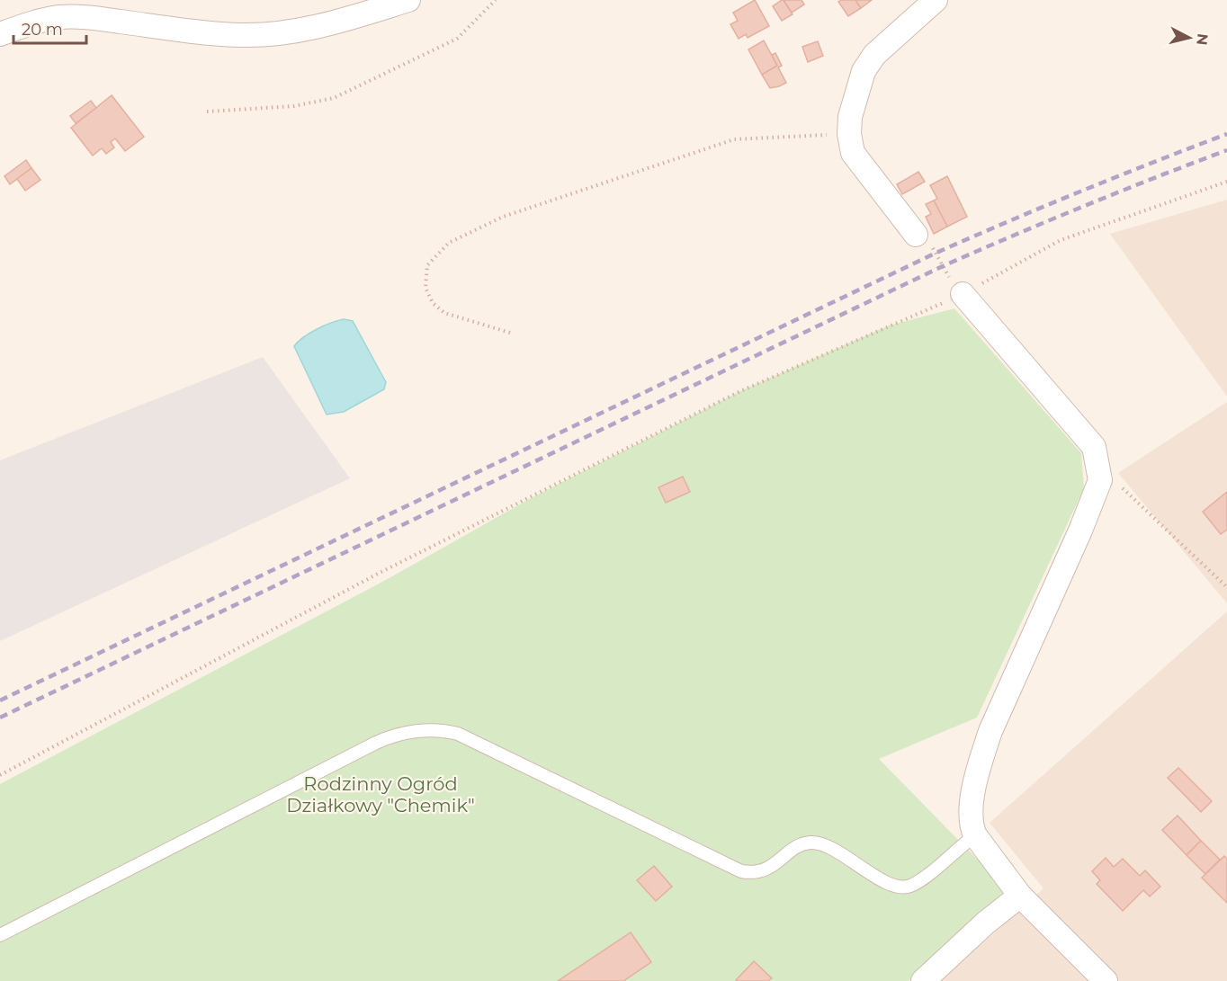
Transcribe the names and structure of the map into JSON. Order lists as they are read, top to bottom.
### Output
{
  "parks": ["Rodzinny Ogród Działkowy \"Chemik\""],
  "scale_bar": "20 m",
  "north": "right"
}
